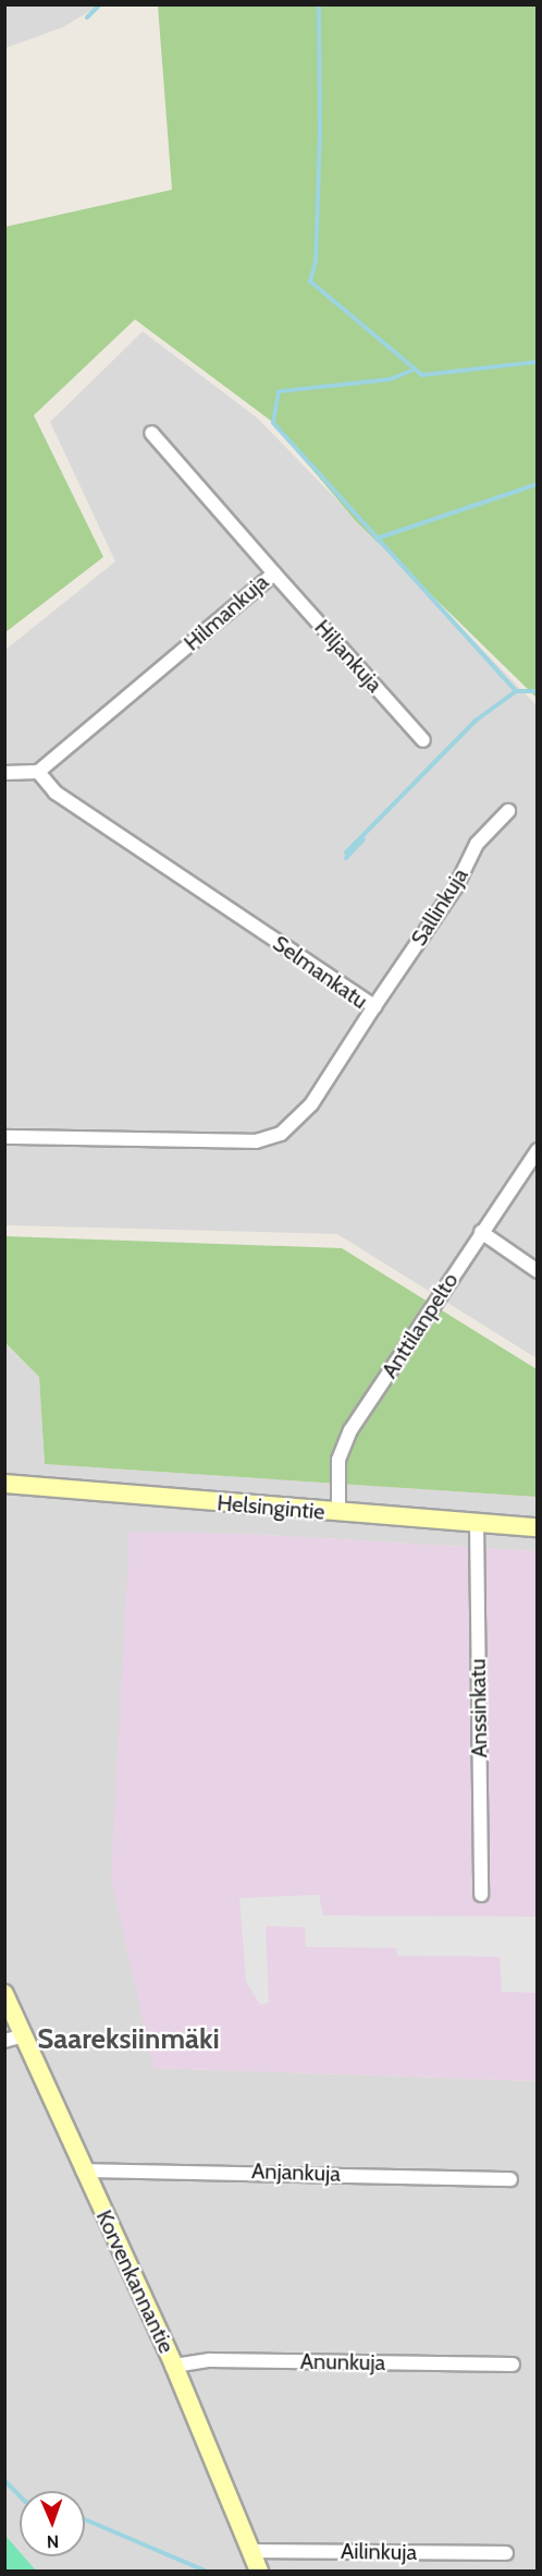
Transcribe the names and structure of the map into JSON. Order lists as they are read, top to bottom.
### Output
{
  "streets": {
    "main road": ["Helsingintie", "Korvenkannantie"],
    "street": [
      "Hilmankuja",
      "Hiljankuja",
      "Sallinkuja",
      "Selmankatu",
      "Anttilanpelto",
      "Anssinkatu",
      "Anjankuja",
      "Anunkuja",
      "Ailinkuja"
    ]
  },
  "crossings": [
    ["Hilmankuja", "Hiljankuja"],
    ["Hilmankuja", "Selmankatu"],
    ["Sallinkuja", "Selmankatu"],
    ["Anttilanpelto", "Helsingintie"],
    ["Helsingintie", "Anssinkatu"],
    ["Anjankuja", "Korvenkannantie"],
    ["Korvenkannantie", "Anunkuja"],
    ["Korvenkannantie", "Ailinkuja"]
  ],
  "districts": ["Saareksiinmäki"],
  "north": "bottom"
}
